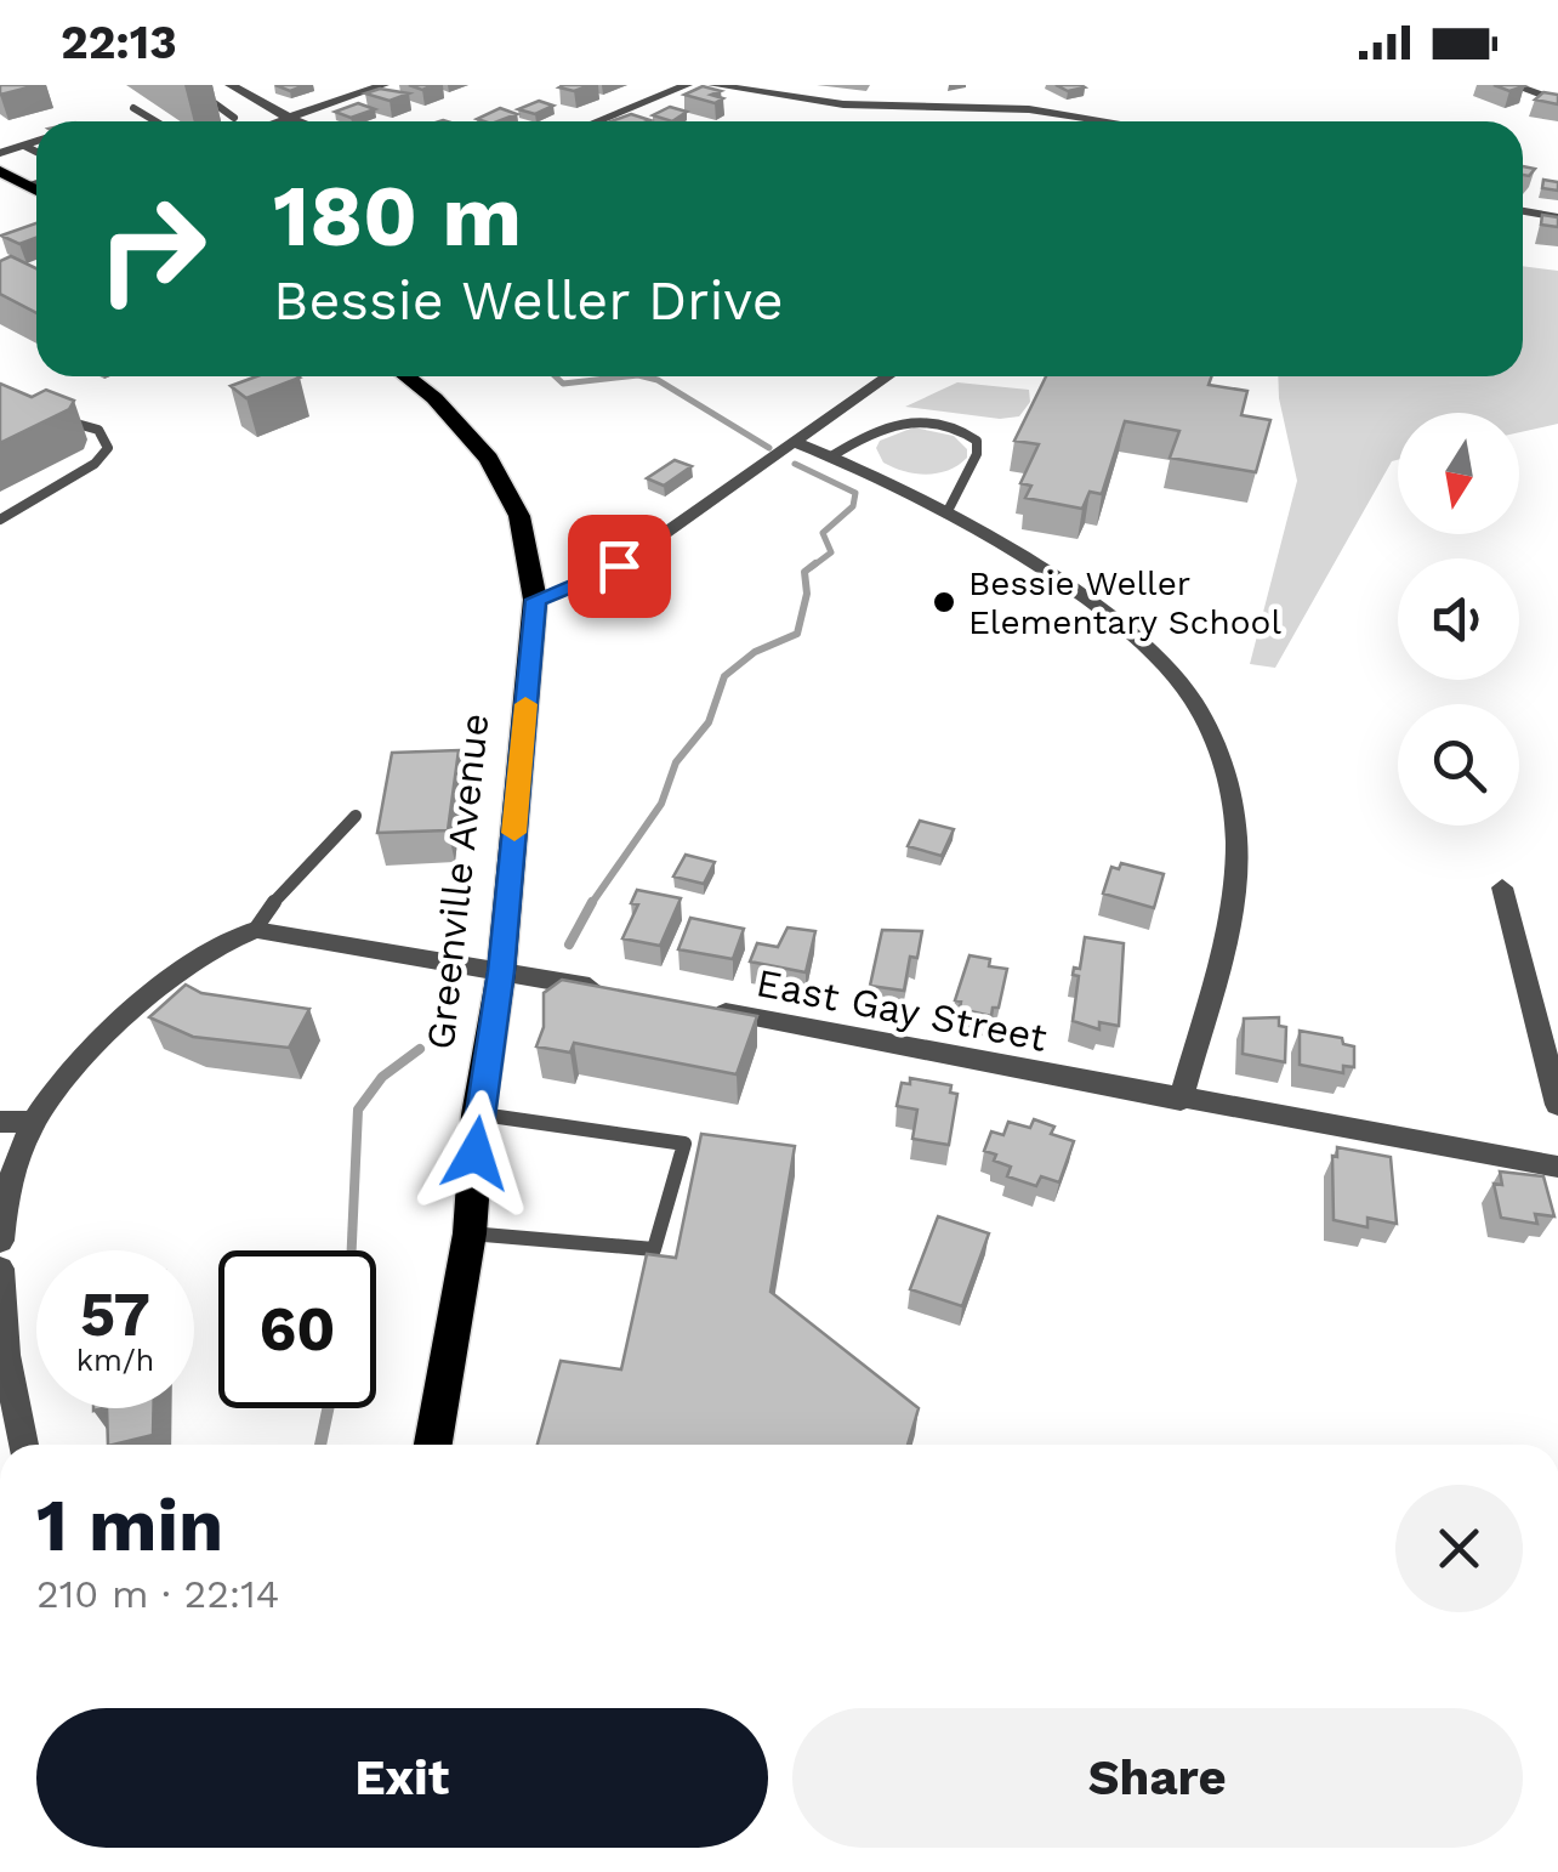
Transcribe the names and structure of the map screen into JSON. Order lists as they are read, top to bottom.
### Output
{
  "streets": {
    "main road": ["Greenville Avenue"],
    "street": ["East Gay Street"]
  },
  "places": ["Bessie Weller Elementary School"],
  "north": "bottom",
  "page": {
    "status": "22:13",
    "turn": ["180 m", "Bessie Weller Drive"],
    "speed": "57 km/h",
    "limit": "60",
    "heading": ["1 min", "210 m · 22:14"],
    "buttons": ["Exit", "Share"]
  }
}
